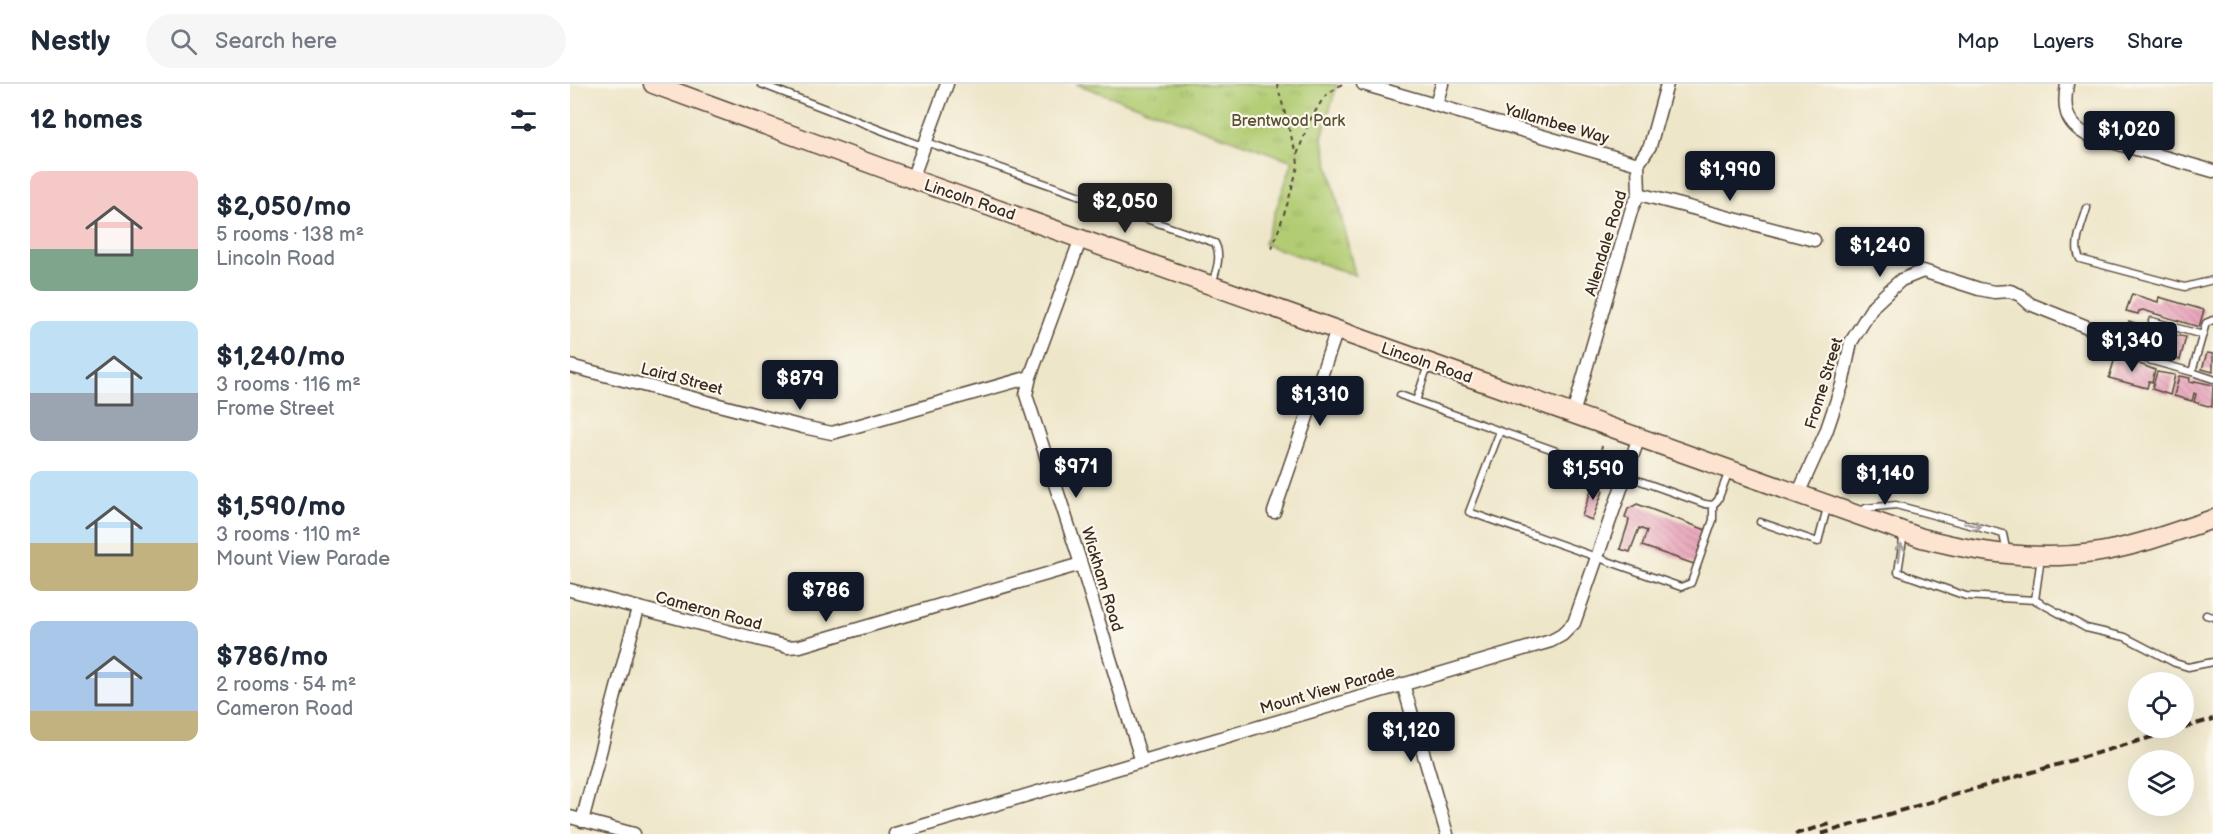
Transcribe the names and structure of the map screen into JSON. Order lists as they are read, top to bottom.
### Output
{
  "streets": {
    "main road": ["Lincoln Road"],
    "street": [
      "Yallambee Way",
      "Allendale Road",
      "Laird Street",
      "Frome Street",
      "Wickham Road",
      "Cameron Road",
      "Mount View Parade"
    ]
  },
  "crossings": [
    ["Yallambee Way", "Allendale Road"],
    ["Lincoln Road", "Allendale Road"],
    ["Lincoln Road", "Frome Street"],
    ["Lincoln Road", "Wickham Road"],
    ["Lincoln Road", "Mount View Parade"],
    ["Laird Street", "Wickham Road"],
    ["Wickham Road", "Cameron Road"],
    ["Wickham Road", "Mount View Parade"]
  ],
  "parks": ["Brentwood Park"],
  "page": {
    "header": "Nestly",
    "search": "Search here",
    "nav": ["Map", "Layers", "Share"],
    "heading": "12 homes",
    "price": [
      "$1,020",
      "$1,990",
      "$2,050",
      "$1,240",
      "$1,340",
      "$879",
      "$1,310",
      "$971",
      "$1,590",
      "$1,140",
      "$786",
      "$1,120"
    ],
    "list": [
      {
        "name": "$2,050/mo",
        "note": "5 rooms · 138 m² · Lincoln Road"
      },
      {
        "name": "$1,240/mo",
        "note": "3 rooms · 116 m² · Frome Street"
      },
      {
        "name": "$1,590/mo",
        "note": "3 rooms · 110 m² · Mount View Parade"
      },
      {
        "name": "$786/mo",
        "note": "2 rooms · 54 m² · Cameron Road"
      }
    ]
  }
}
